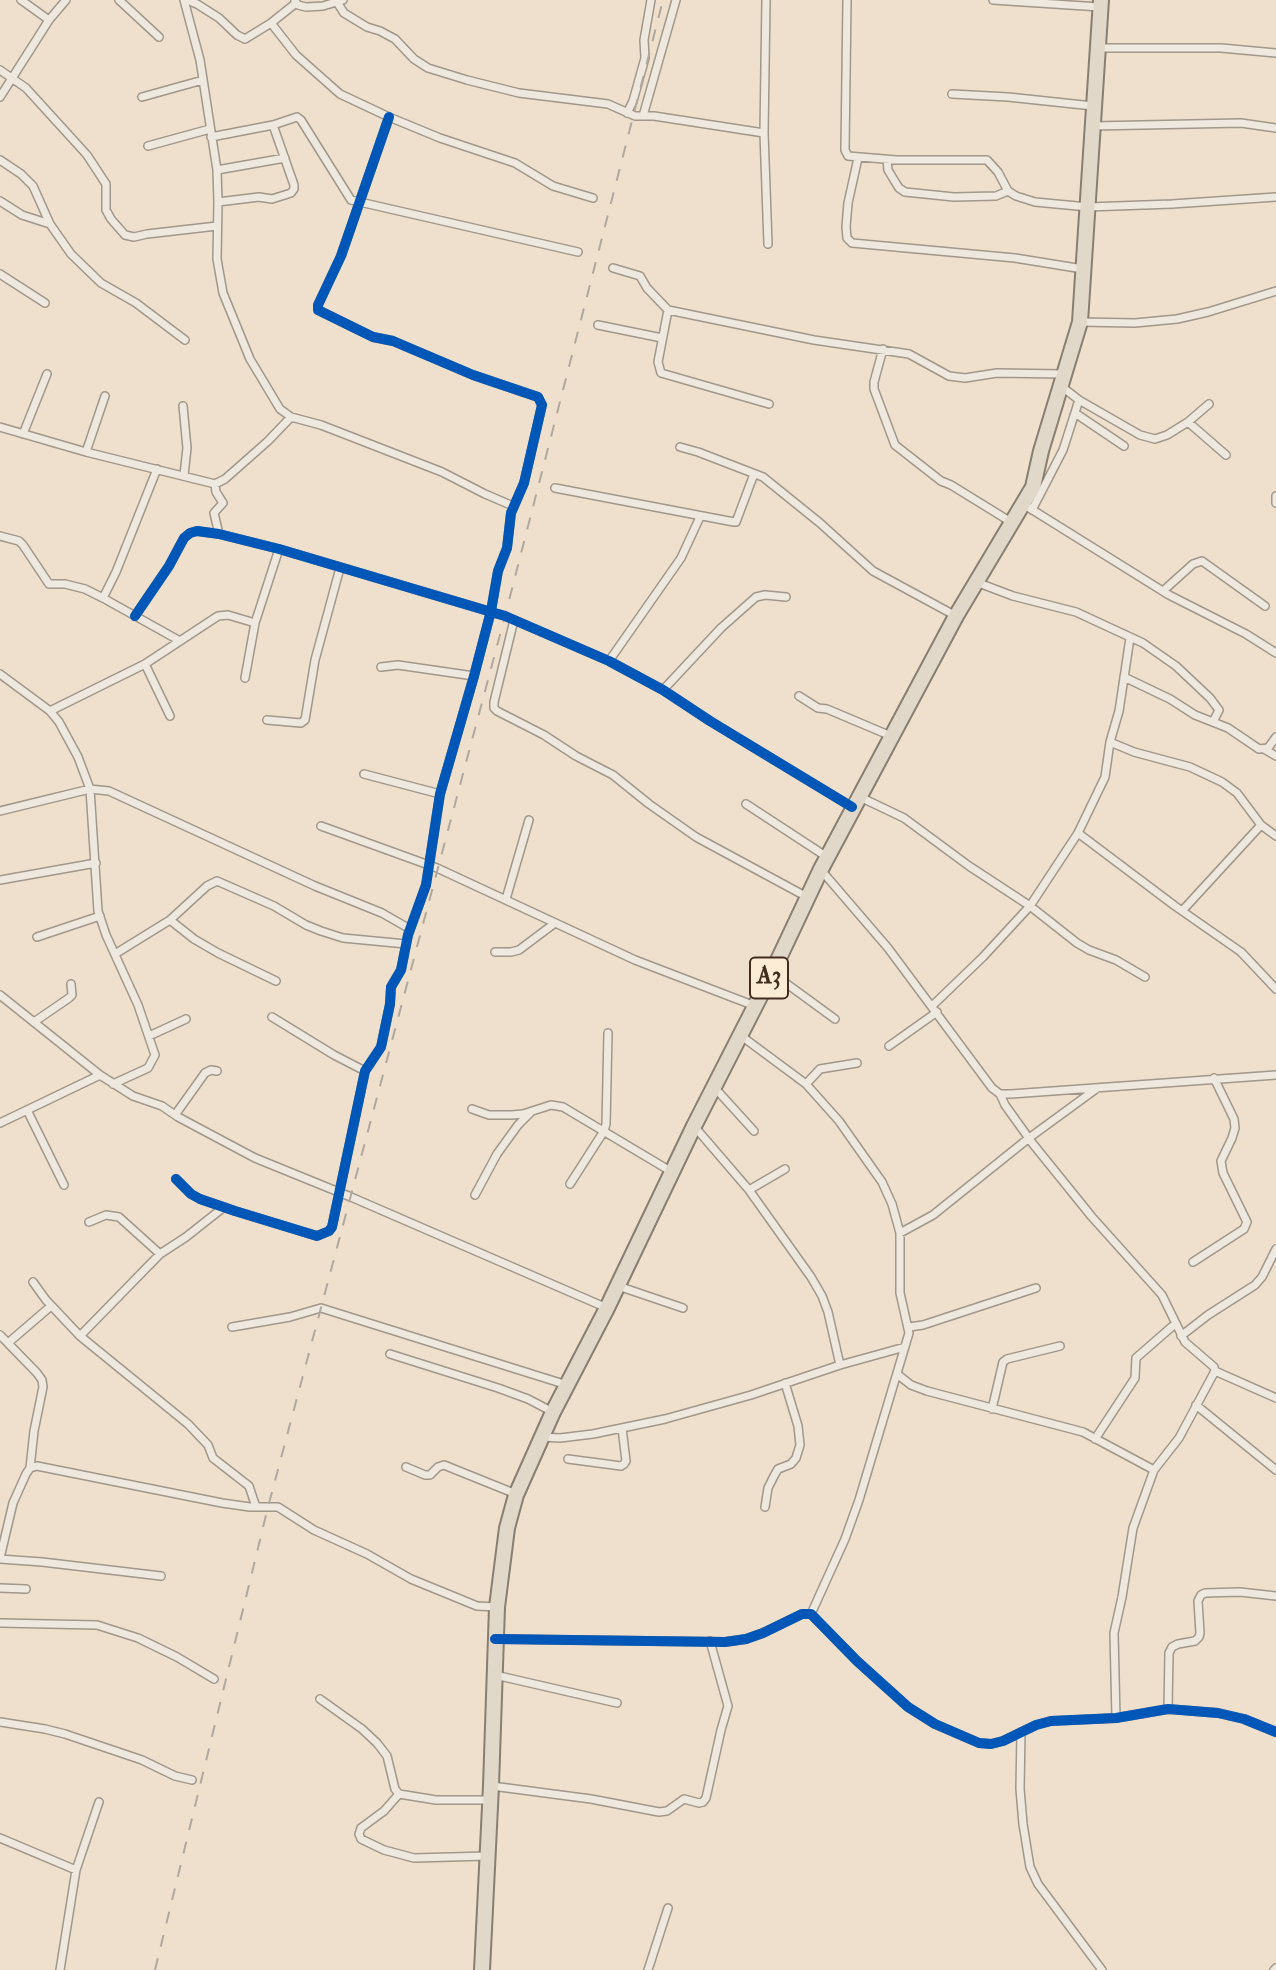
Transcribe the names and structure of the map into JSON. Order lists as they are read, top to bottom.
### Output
{
  "streets": {
    "highway": ["A3"]
  }
}
